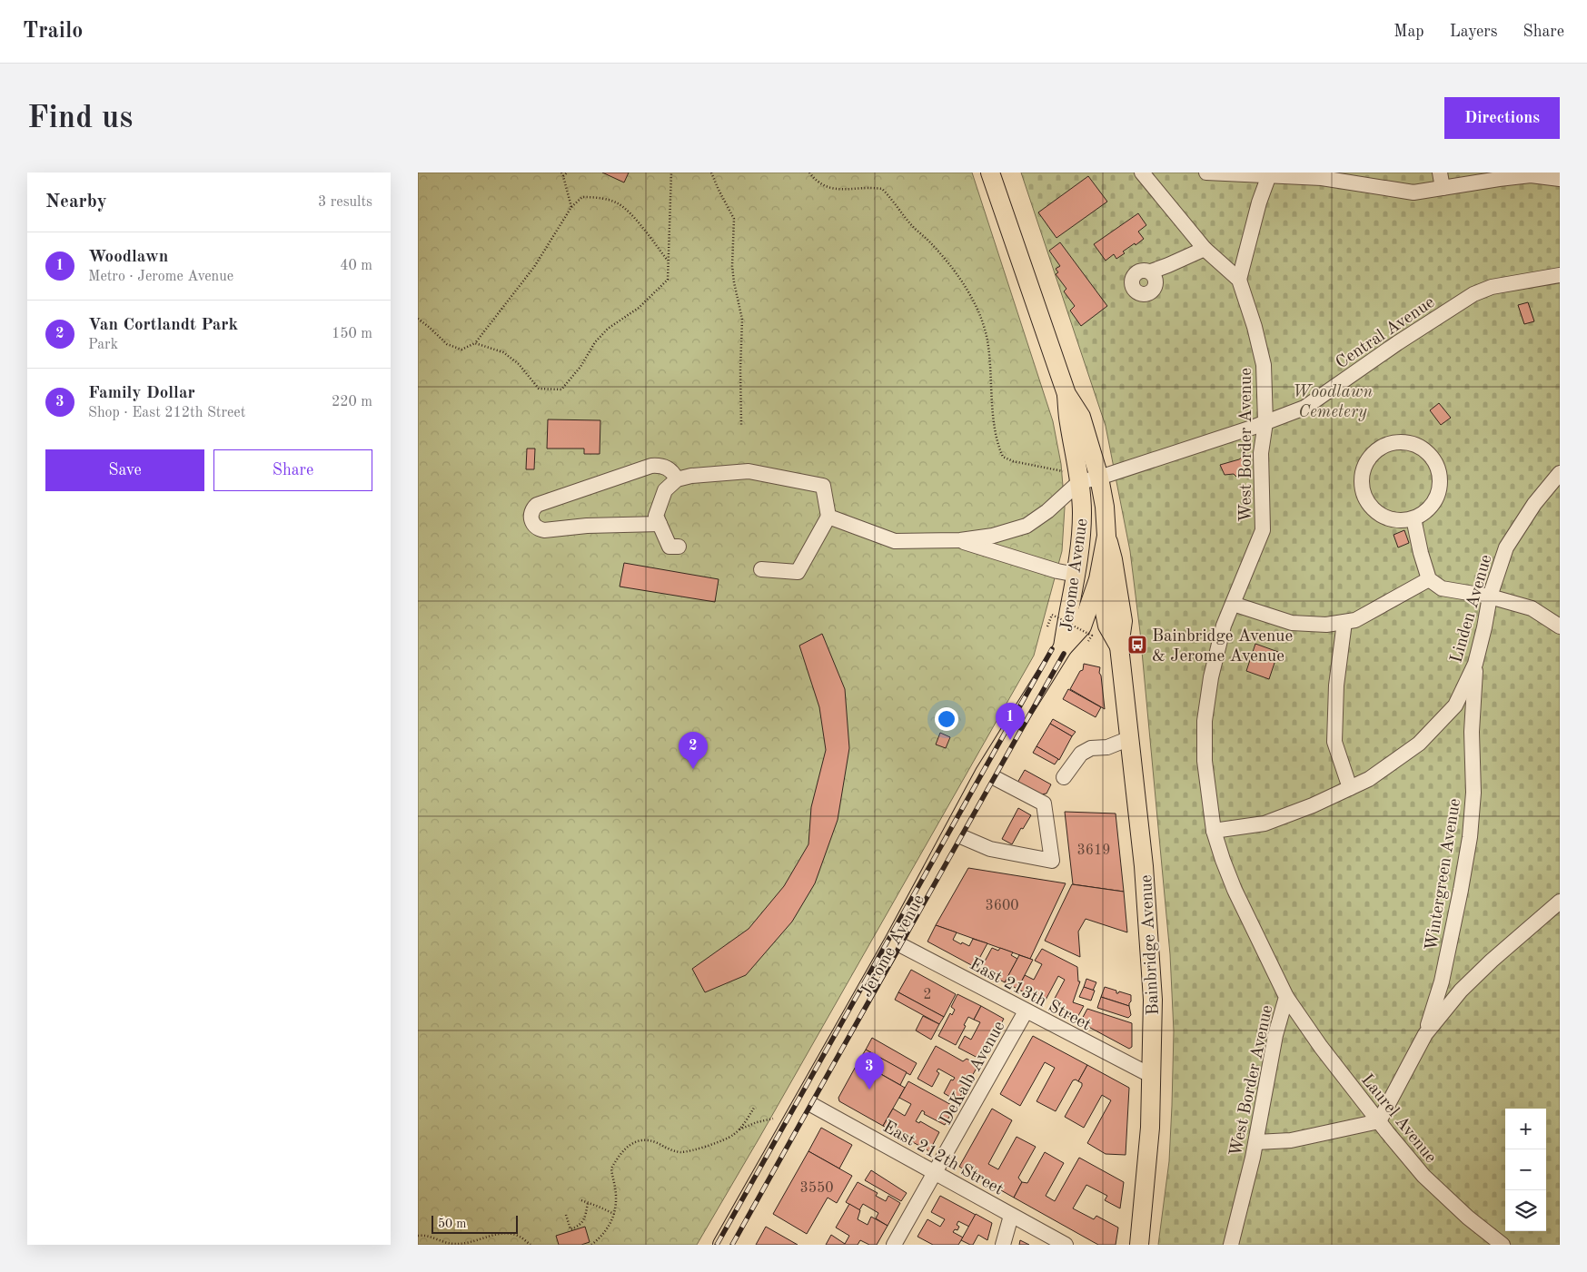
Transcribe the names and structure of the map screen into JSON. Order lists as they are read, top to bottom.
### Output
{
  "streets": {
    "main road": ["Jerome Avenue", "Bainbridge Avenue"],
    "street": [
      "Central Avenue",
      "West Border Avenue",
      "Linden Avenue",
      "Wintergreen Avenue",
      "East 213th Street",
      "DeKalb Avenue",
      "Laurel Avenue",
      "East 212th Street"
    ]
  },
  "crossings": [
    ["Central Avenue", "West Border Avenue"],
    ["Central Avenue", "Jerome Avenue"],
    ["West Border Avenue", "Linden Avenue"],
    ["West Border Avenue", "Laurel Avenue"],
    ["Jerome Avenue", "Bainbridge Avenue"],
    ["Jerome Avenue", "East 213th Street"],
    ["Jerome Avenue", "East 212th Street"],
    ["Linden Avenue", "Wintergreen Avenue"],
    ["Bainbridge Avenue", "East 213th Street"],
    ["East 213th Street", "DeKalb Avenue"],
    ["DeKalb Avenue", "East 212th Street"]
  ],
  "parks": ["Woodlawn Cemetery"],
  "places": {
    "bus stop": ["Bainbridge Avenue & Jerome Avenue"]
  },
  "house_numbers": [
    "3619",
    "3600",
    "2",
    "3550"
  ],
  "scale_bar": "50 m",
  "page": {
    "header": "Trailo",
    "nav": ["Map", "Layers", "Share"],
    "buttons": [
      "Directions",
      ["Save", "Share"]
    ],
    "title": "Find us",
    "heading": ["Nearby", "3 results"],
    "list": [
      {
        "mark": "1",
        "name": "Woodlawn",
        "note": "Metro · Jerome Avenue",
        "value": "40 m"
      },
      {
        "mark": "2",
        "name": "Van Cortlandt Park",
        "note": "Park",
        "value": "150 m"
      },
      {
        "mark": "3",
        "name": "Family Dollar",
        "note": "Shop · East 212th Street",
        "value": "220 m"
      }
    ],
    "pins": ["1", "2", "3"],
    "map_buttons": ["+", "−"],
    "scale": "50 m"
  }
}
